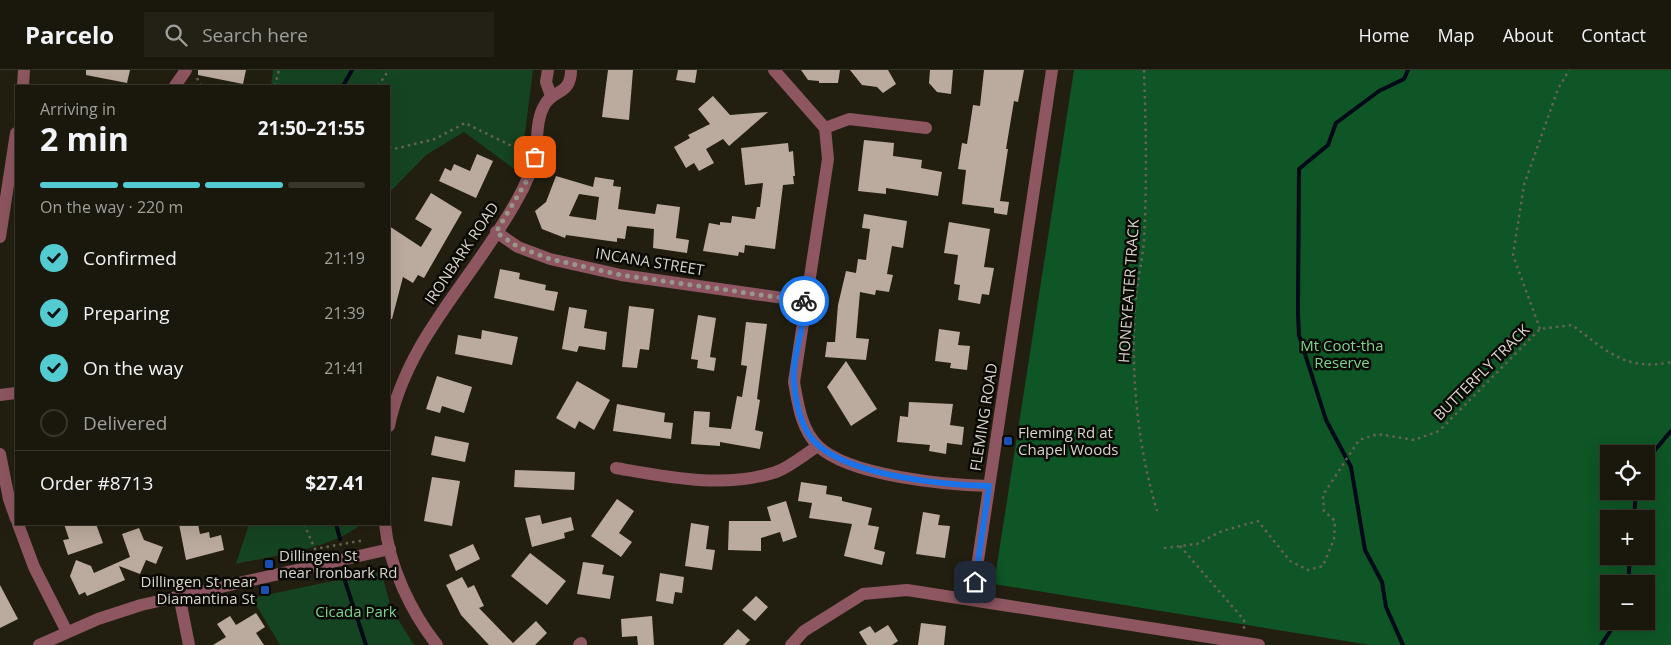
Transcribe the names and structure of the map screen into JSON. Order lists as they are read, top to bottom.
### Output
{
  "streets": {
    "street": ["IRONBARK ROAD", "INCANA STREET", "FLEMING ROAD"],
    "path": ["HONEYEATER TRACK", "BUTTERFLY TRACK"]
  },
  "crossings": [
    ["IRONBARK ROAD", "INCANA STREET"]
  ],
  "parks": ["Mt Coot-tha Reserve", "Cicada Park"],
  "places": {
    "transit": ["Fleming Rd at Chapel Woods", "Dillingen St near Ironbark Rd", "Dillingen St near Diamantina St"]
  },
  "page": {
    "header": "Parcelo",
    "search": "Search here",
    "nav": [
      "Home",
      "Map",
      "About",
      "Contact"
    ],
    "heading": ["2 min", "Arriving in", "21:50–21:55"],
    "panel": ["Order #8713", "$27.41"],
    "bar": "On the way · 220 m",
    "list": [
      ["Confirmed", "21:19"],
      ["Preparing", "21:39"],
      ["On the way", "21:41"],
      "Delivered"
    ],
    "map_buttons": ["+", "−"]
  }
}
